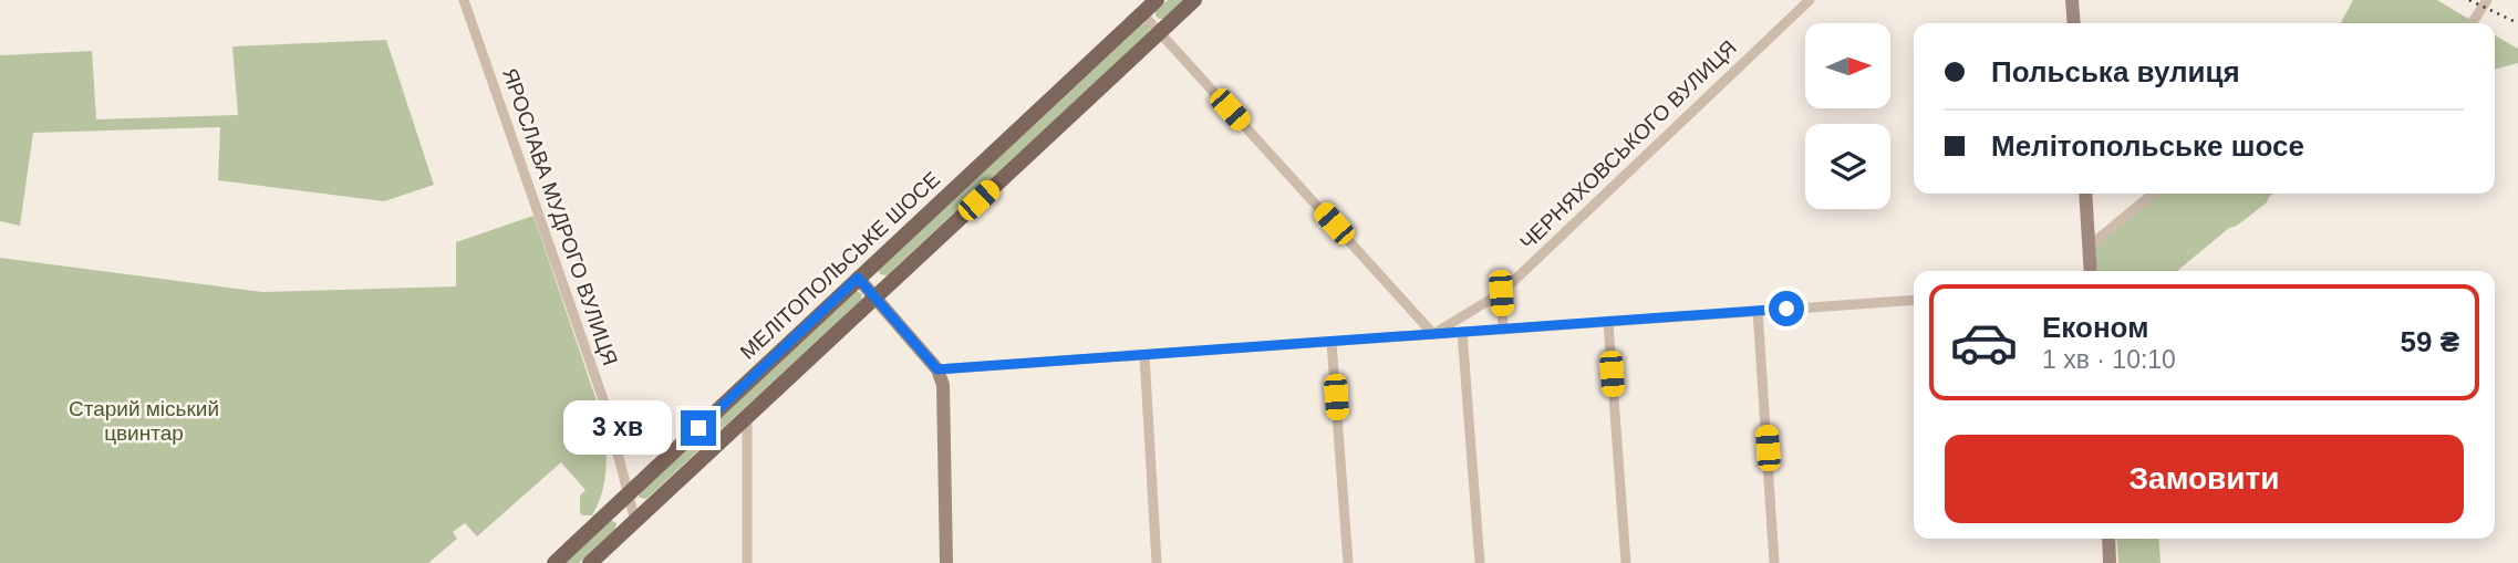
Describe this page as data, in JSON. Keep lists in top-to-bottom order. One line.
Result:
{"streets":{"main road":["МЕЛІТОПОЛЬСЬКЕ ШОСЕ"],"street":["ЧЕРНЯХОВСЬКОГО ВУЛИЦЯ","ЯРОСЛАВА МУДРОГО ВУЛИЦЯ"]},"crossings":[["ЯРОСЛАВА МУДРОГО ВУЛИЦЯ","МЕЛІТОПОЛЬСЬКЕ ШОСЕ"]],"parks":["Старий міський цвинтар"],"north":"right","page":{"banner":["Польська вулиця","Мелітопольське шосе"],"list":[{"name":"Економ","note":"1 хв · 10:10","value":"59 ₴"}],"bubble":"3 хв","buttons":"Замовити"}}
